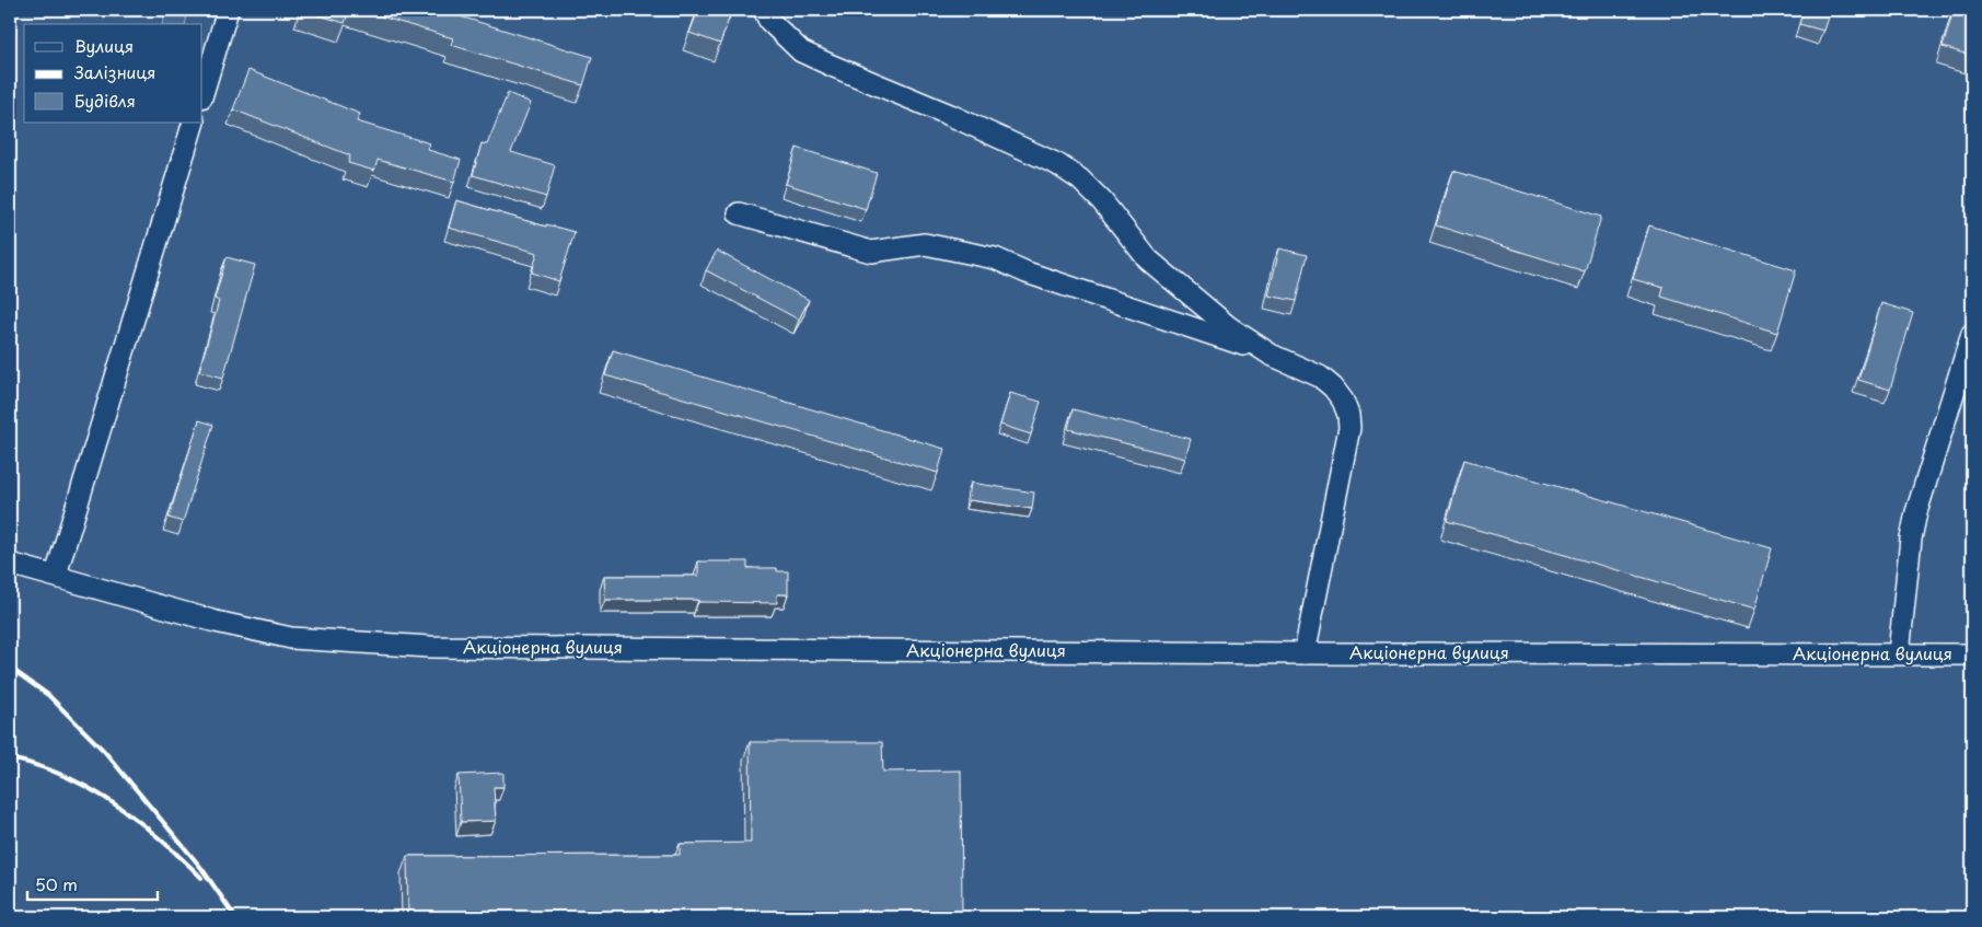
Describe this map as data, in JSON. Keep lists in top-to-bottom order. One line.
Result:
{"streets":{"street":["Акціонерна вулиця"]},"legend":["Вулиця","Залізниця","Будівля"],"scale_bar":"50 m"}
